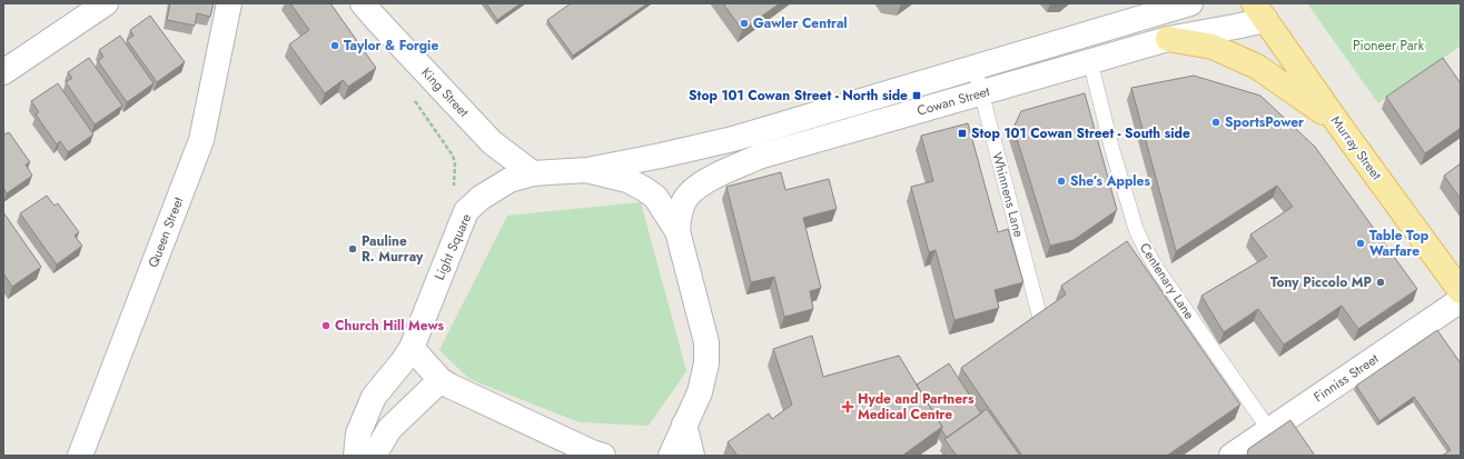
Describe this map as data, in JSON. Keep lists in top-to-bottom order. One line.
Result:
{"streets":{"main road":["Murray Street"],"street":["King Street","Cowan Street","Queen Street","Light Square","Finniss Street"],"lane":["Whinnens Lane","Centenary Lane"]},"crossings":[["King Street","Light Square"],["Cowan Street","Murray Street"],["Cowan Street","Whinnens Lane"],["Cowan Street","Light Square"],["Cowan Street","Centenary Lane"],["Centenary Lane","Finniss Street"]],"parks":["Pioneer Park"],"places":{"other":["Gawler Central","Taylor & Forgie","SportsPower","She’s Apples","Table Top Warfare","Pauline R. Murray","Tony Piccolo MP","Church Hill Mews"],"transit":["Stop 101 Cowan Street - North side","Stop 101 Cowan Street - South side"],"health":["Hyde and Partners Medical Centre"]}}
